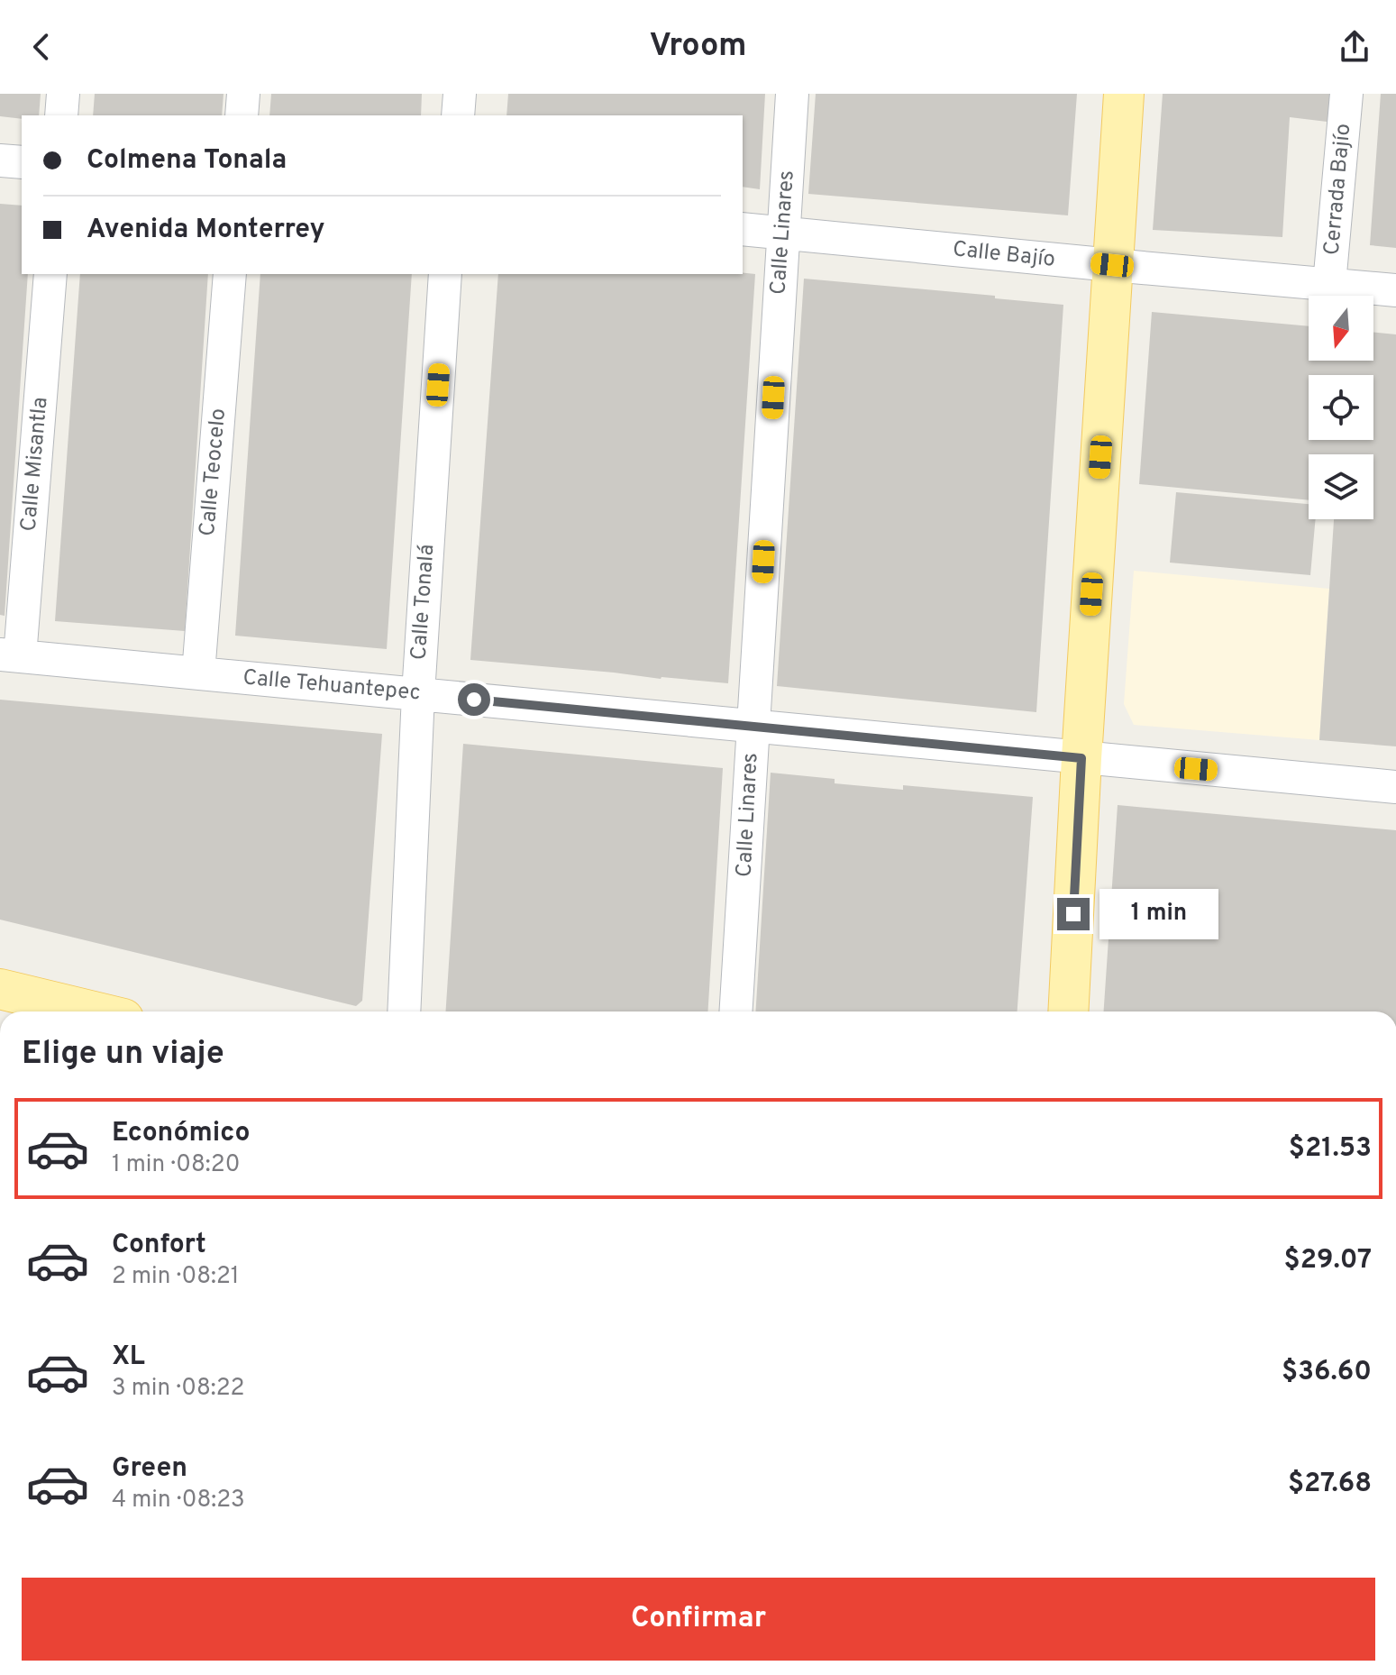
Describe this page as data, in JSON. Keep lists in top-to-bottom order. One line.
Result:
{"streets":{"street":["Cerrada Bajío","Calle Linares","Calle Bajío","Calle Misantla","Calle Teocelo","Calle Tonalá","Calle Tehuantepec"]},"crossings":[["Cerrada Bajío","Calle Bajío"],["Calle Linares","Calle Bajío"],["Calle Linares","Calle Tehuantepec"],["Calle Misantla","Calle Tehuantepec"],["Calle Teocelo","Calle Tehuantepec"],["Calle Tonalá","Calle Tehuantepec"]],"north":"bottom","page":{"header":"Vroom","banner":["Colmena Tonala","Avenida Monterrey"],"bubble":"1 min","heading":"Elige un viaje","list":[{"name":"Económico","note":"1 min · 08:20","value":"$21.53"},{"name":"Confort","note":"2 min · 08:21","value":"$29.07"},{"name":"XL","note":"3 min · 08:22","value":"$36.60"},{"name":"Green","note":"4 min · 08:23","value":"$27.68"}],"buttons":"Confirmar"}}
